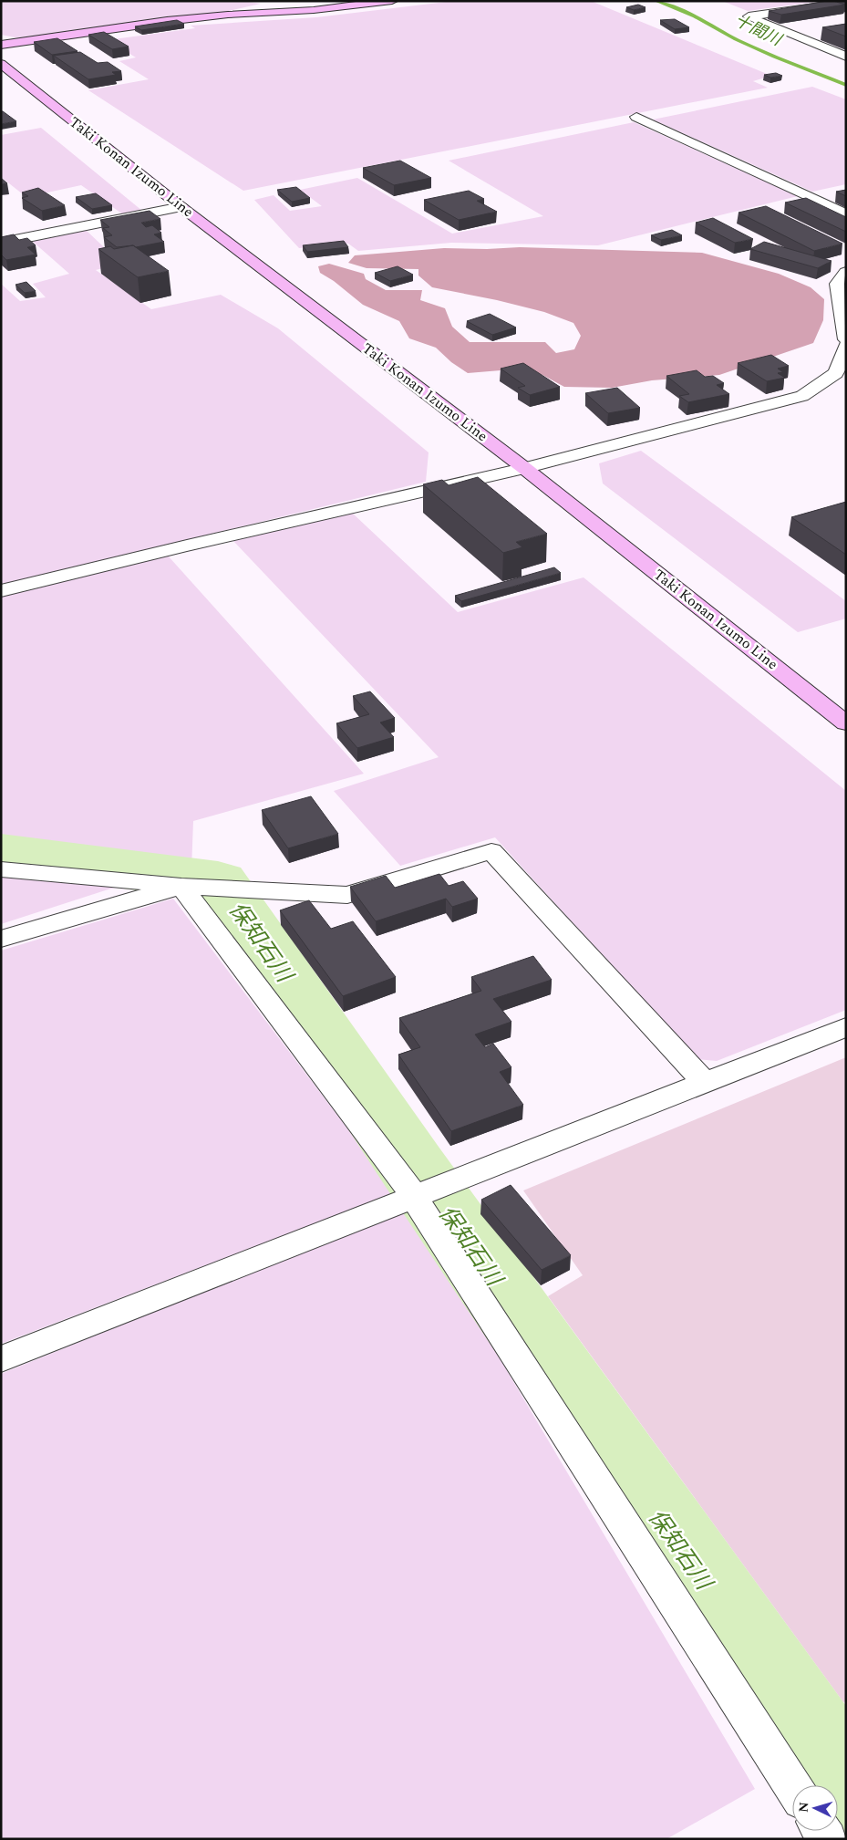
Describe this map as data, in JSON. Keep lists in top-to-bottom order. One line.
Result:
{"streets":{"main road":["Taki Konan Izumo Line"]},"water":["十間川","保知石川"],"north":"left"}
